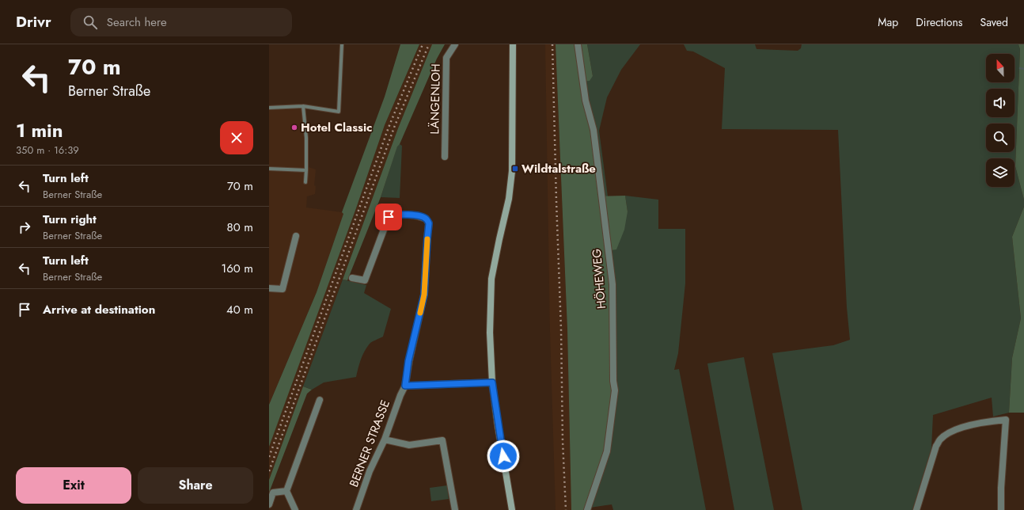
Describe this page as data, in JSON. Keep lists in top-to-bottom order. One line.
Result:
{"streets":{"street":["LÄNGENLOH","HÖHEWEG","BERNER STRASSE"]},"places":{"other":["Hotel Classic"],"transit":["Wildtalstraße"]},"north":"top","page":{"header":"Drivr","search":"Search here","nav":["Map","Directions","Saved"],"turn":["70 m","Berner Straße"],"heading":["1 min","350 m · 16:39"],"list":[{"name":"Turn left","note":"Berner Straße","value":"70 m"},{"name":"Turn right","note":"Berner Straße","value":"80 m"},{"name":"Turn left","note":"Berner Straße","value":"160 m"},{"name":"Arrive at destination","value":"40 m"}],"buttons":["Exit","Share"]}}
